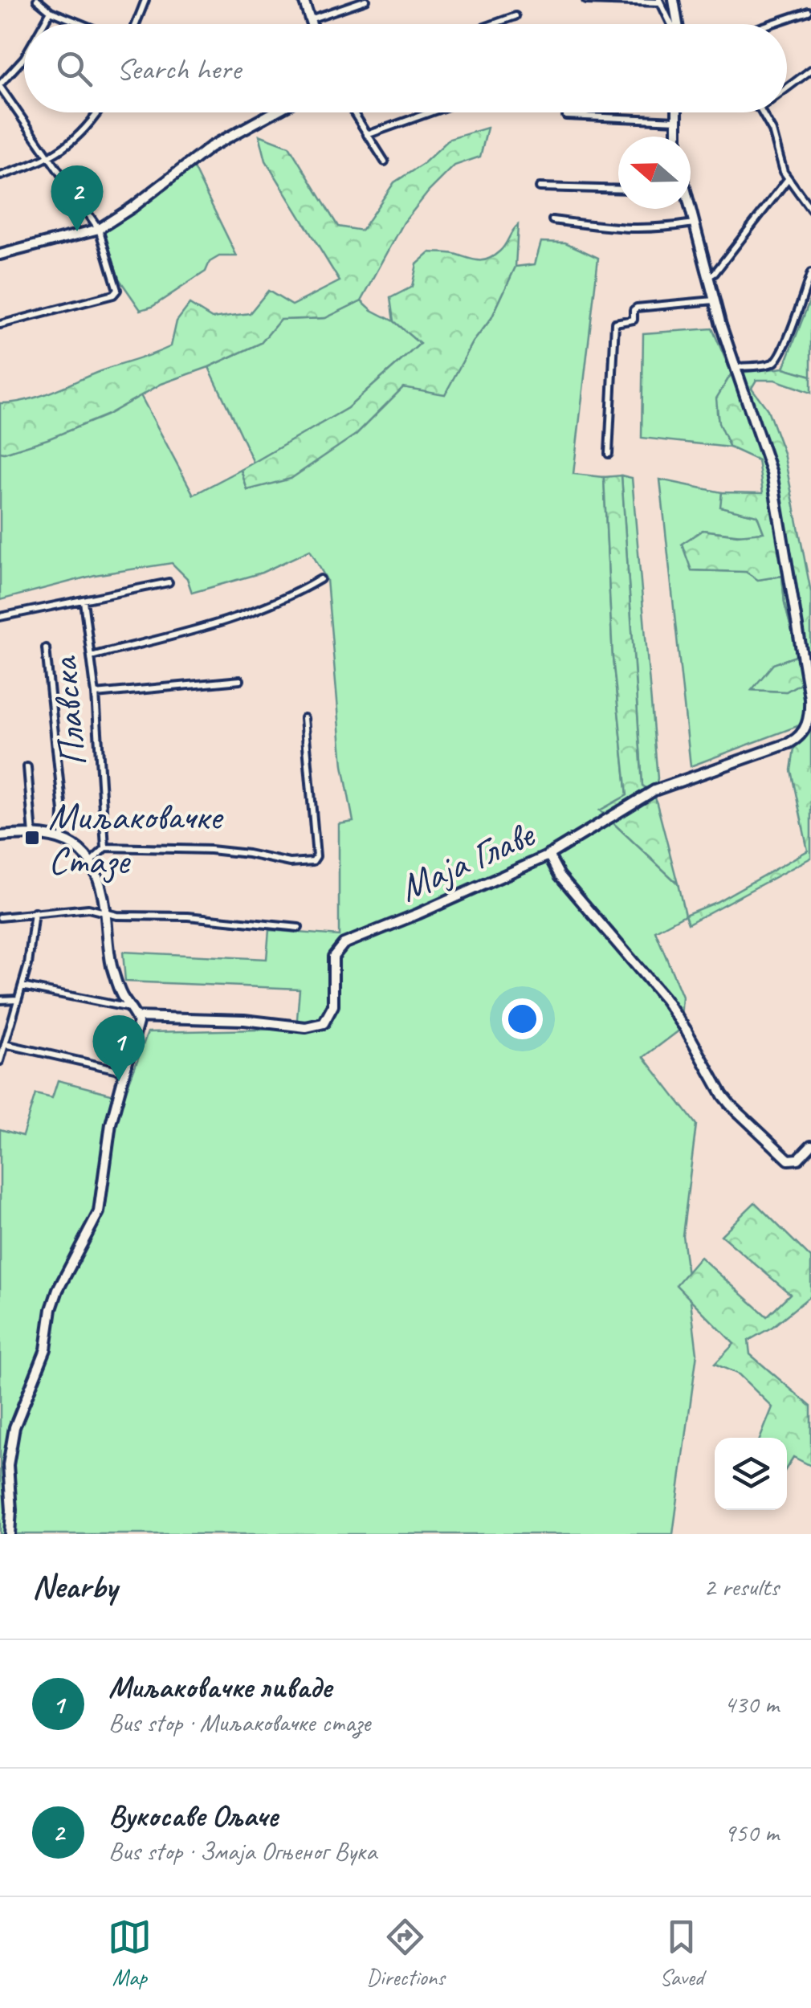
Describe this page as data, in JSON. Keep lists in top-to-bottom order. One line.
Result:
{"streets":{"street":["Плавска","Маја Главе"]},"places":{"transit":["Миљаковачке Стазе"]},"north":"left","page":{"search":"Search here","pins":["2","1"],"heading":["Nearby","2 results"],"list":[{"mark":"1","name":"Миљаковачке ливаде","note":"Bus stop · Миљаковачке стазе","value":"430 m"},{"mark":"2","name":"Вукосаве Ољаче","note":"Bus stop · Змаја Огњеног Вука","value":"950 m"}],"nav":["Map","Directions","Saved"]}}
